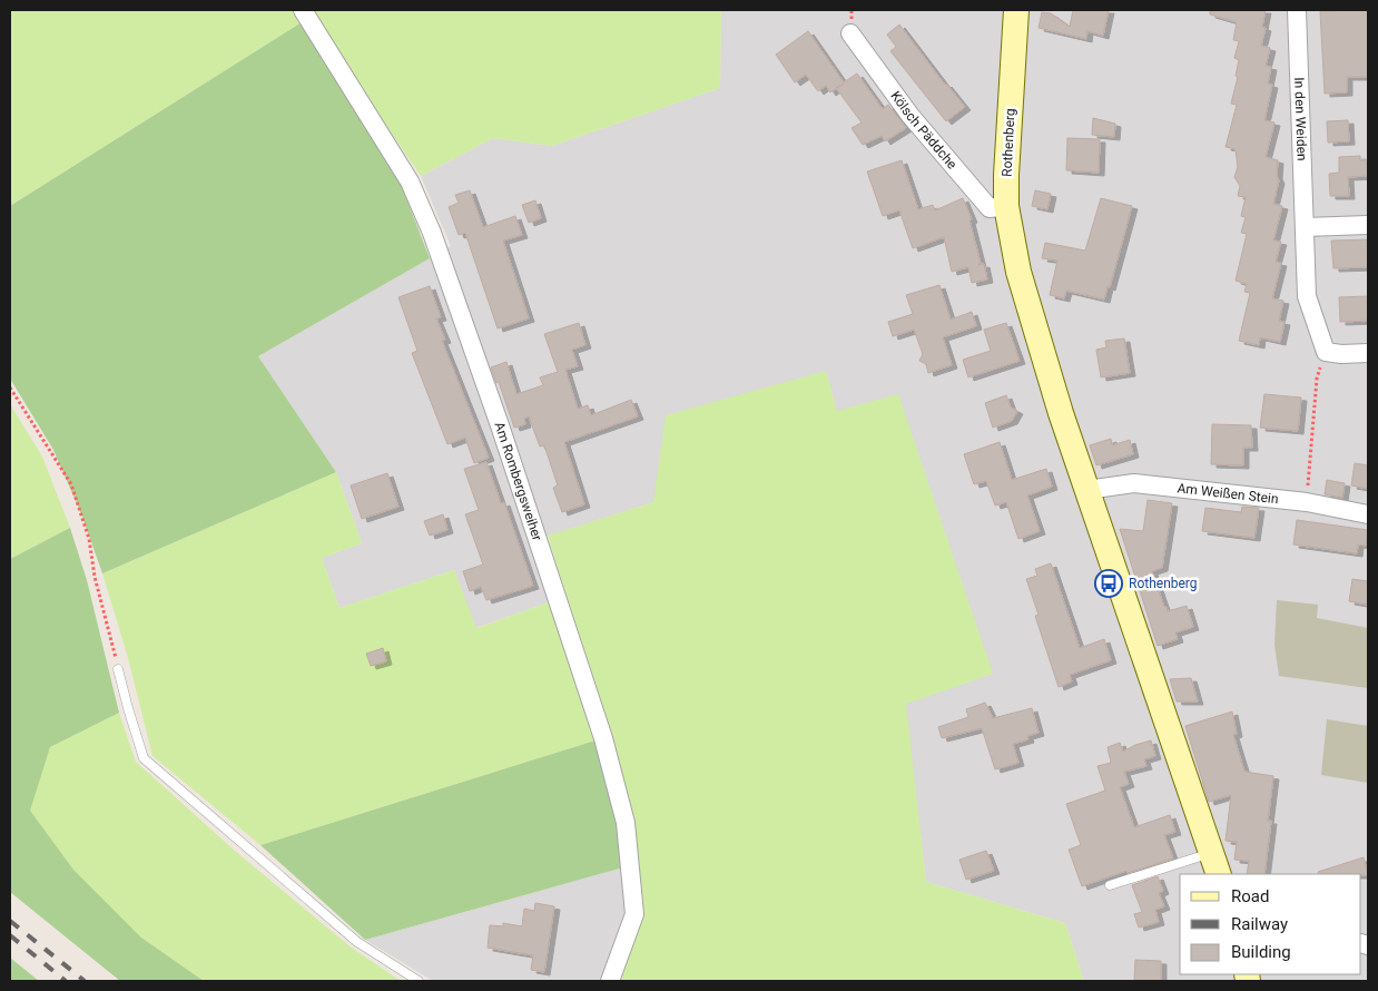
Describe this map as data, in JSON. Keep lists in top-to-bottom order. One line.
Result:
{"streets":{"street":["In den Weiden","Kölsch Päddche","Rothenberg","Am Rombergsweiher","Am Weißen Stein"]},"crossings":[["Kölsch Päddche","Rothenberg"],["Rothenberg","Am Weißen Stein"]],"places":{"bus stop":["Rothenberg"]},"legend":["Road","Railway","Building"]}
